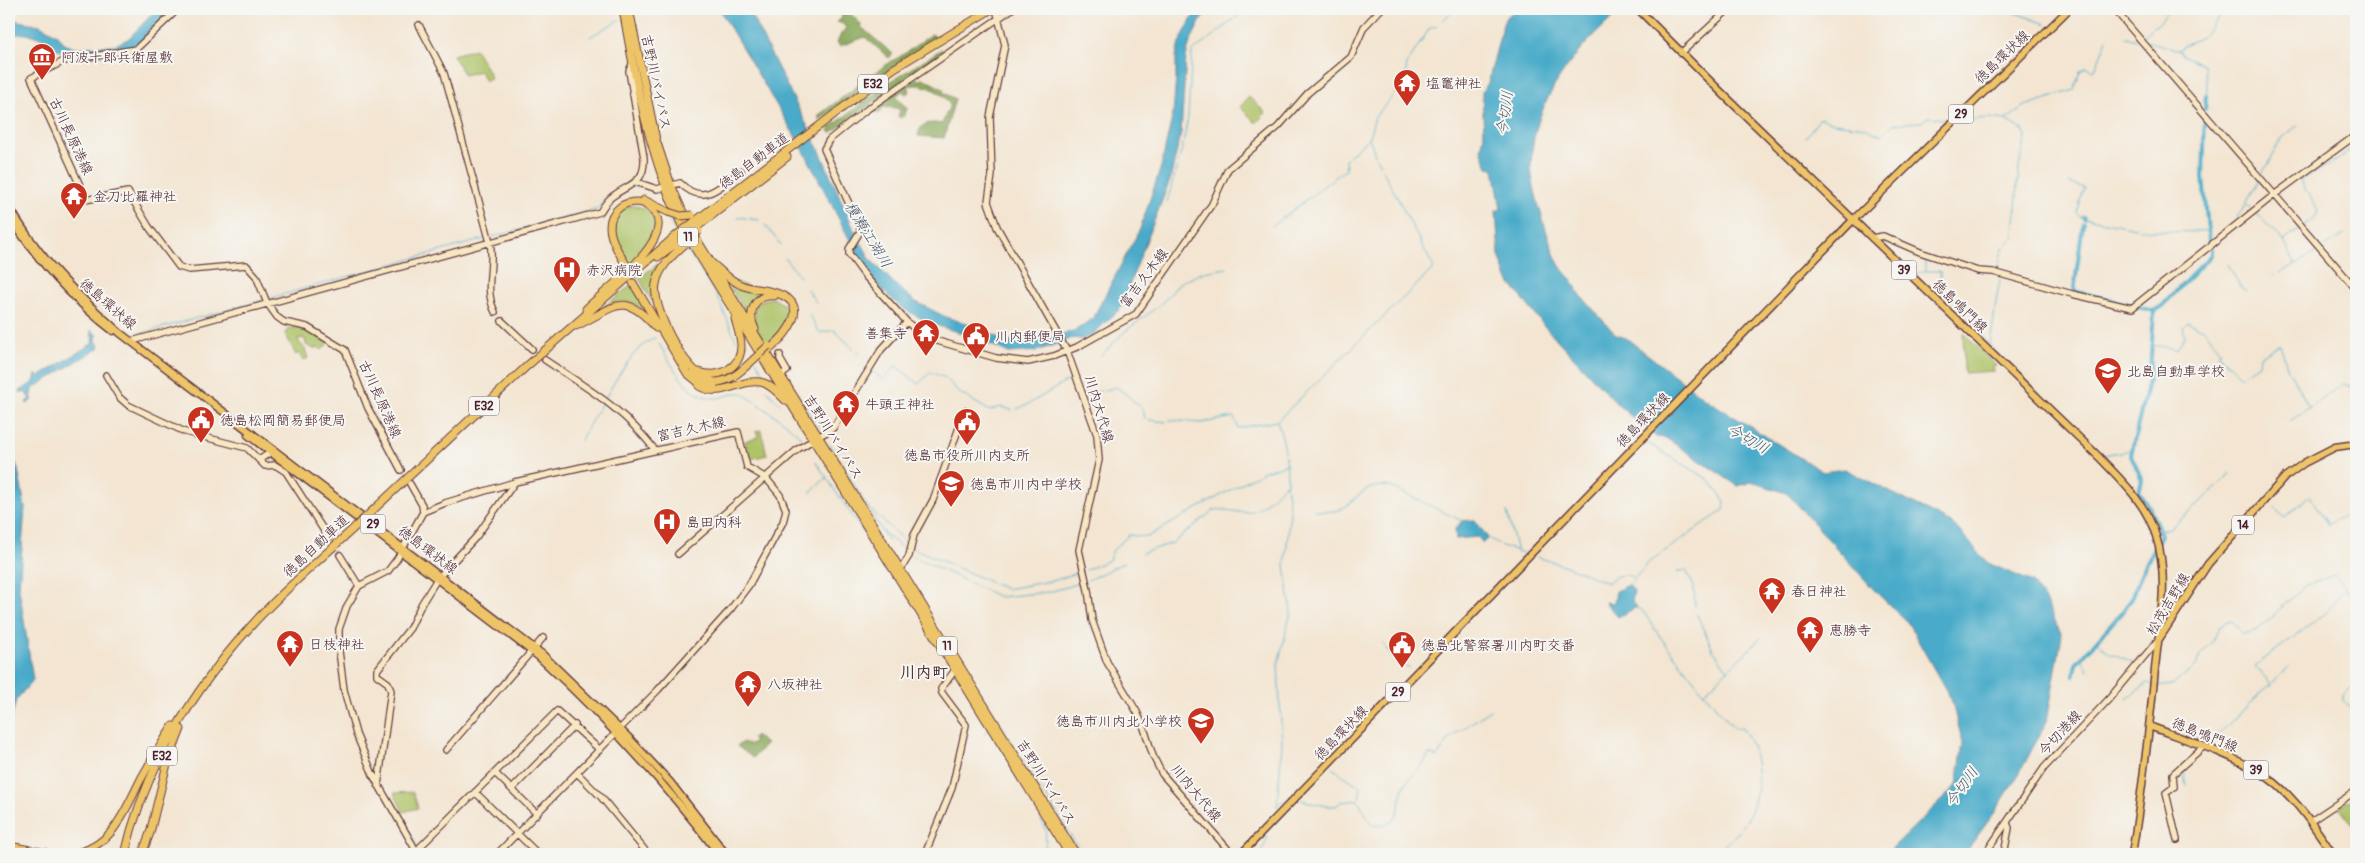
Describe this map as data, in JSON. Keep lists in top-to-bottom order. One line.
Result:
{"streets":{"highway":["吉野川バイパス","E32","徳島自動車道","11"],"main road":["徳島環状線","29","39","徳島鳴門線","14","松茂吉野線"],"street":["古川長原港線","富吉久木線","川内大代線","今切港線"]},"crossings":[["徳島環状線","徳島鳴門線"],["徳島自動車道","川内大代線"],["富吉久木線","川内大代線"],["徳島鳴門線","松茂吉野線"],["徳島鳴門線","今切港線"],["松茂吉野線","今切港線"]],"districts":["川内町"],"water":["今切川","榎瀬江湖川"],"places":{"museum":["阿波十郎兵衛屋敷"],"temple":["塩竈神社","金刀比羅神社","善集寺","牛頭王神社","春日神社","恵勝寺","日枝神社","八坂神社"],"hospital":["赤沢病院","島田内科"],"public building":["川内郵便局","徳島松岡簡易郵便局","徳島市役所川内支所","徳島北警察署川内町交番"],"school or university":["北島自動車学校","徳島市川内中学校","徳島市川内北小学校"]}}
